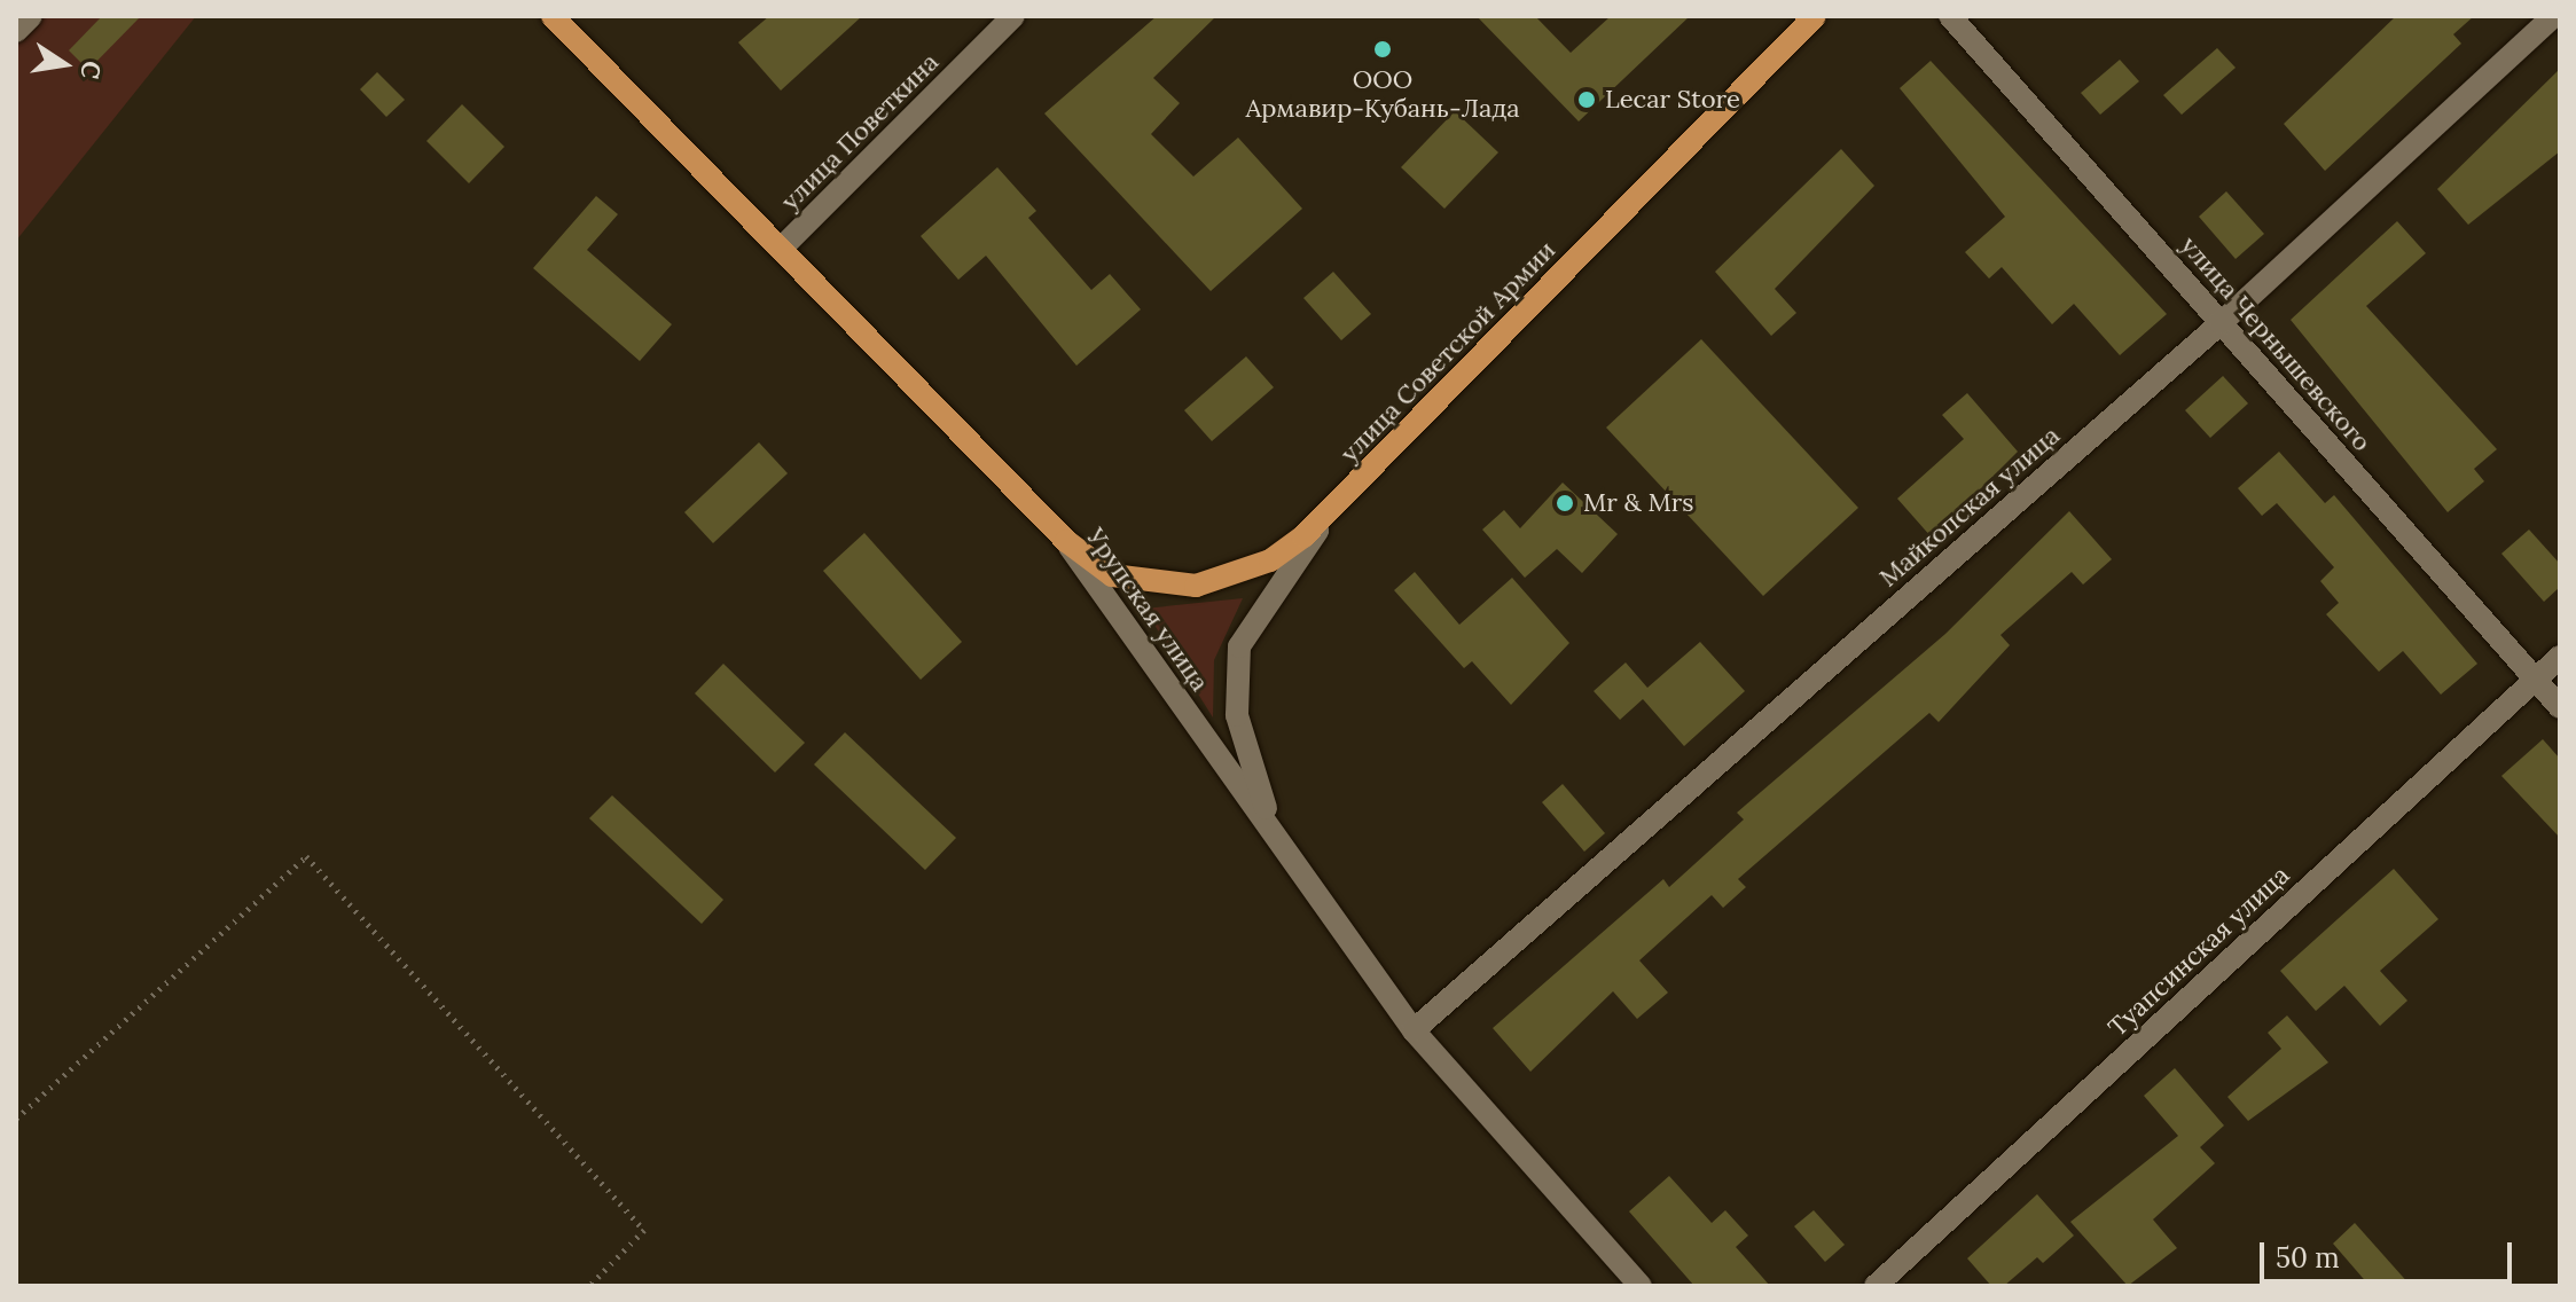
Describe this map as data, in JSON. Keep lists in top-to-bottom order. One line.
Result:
{"streets":{"main road":["улица Советской Армии","Урупская улица"],"street":["улица Поветкина","улица Чернышевского","Майкопская улица","Туапсинская улица"]},"crossings":[["улица Поветкина","Урупская улица"],["улица Чернышевского","Майкопская улица"],["улица Чернышевского","Туапсинская улица"],["улица Советской Армии","Урупская улица"],["Майкопская улица","Урупская улица"]],"places":["ООО Армавир-Кубань-Лада","Lecar Store","Mr & Mrs"],"scale_bar":"50 m","north":"right"}
